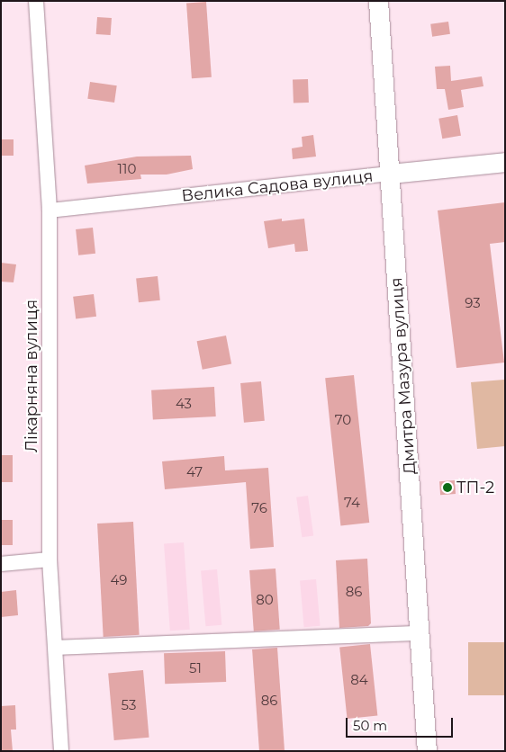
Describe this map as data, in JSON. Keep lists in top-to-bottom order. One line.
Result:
{"streets":{"street":["Велика Садова вулиця","Лікарняна вулиця","Дмитра Мазура вулиця"]},"crossings":[["Велика Садова вулиця","Лікарняна вулиця"],["Велика Садова вулиця","Дмитра Мазура вулиця"]],"places":["ТП-2"],"house_numbers":["110","93","43","70","47","74","76","49","86","80","51","84","86","53"],"scale_bar":"50 m"}
